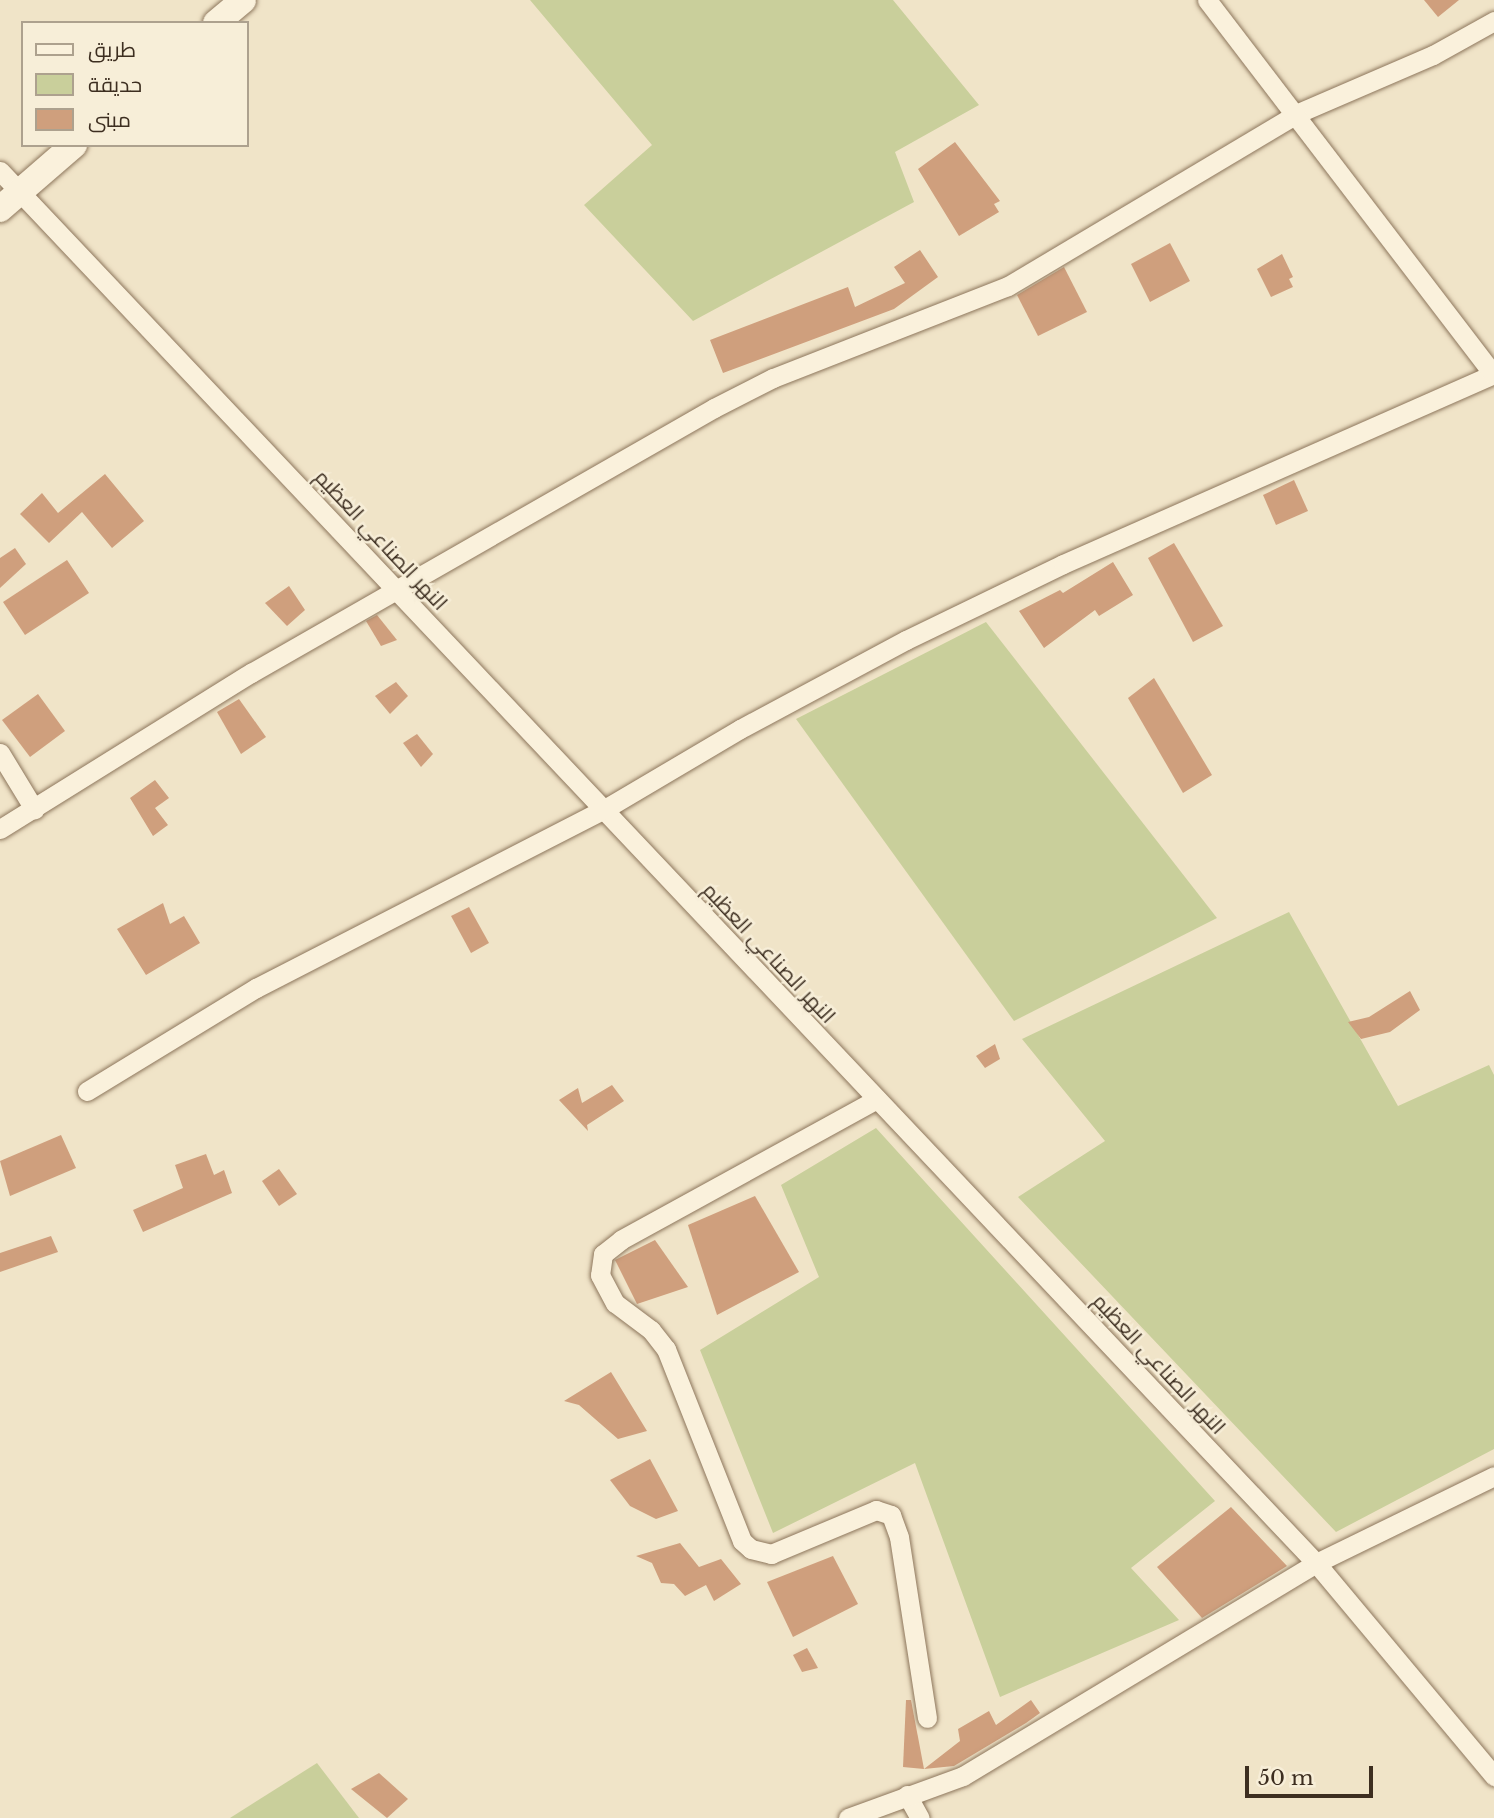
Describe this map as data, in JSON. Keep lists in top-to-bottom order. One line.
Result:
{"streets":{"street":["النهر الصناعي العظيم"]},"legend":["طريق","حديقة","مبنى"],"scale_bar":"50 m"}
